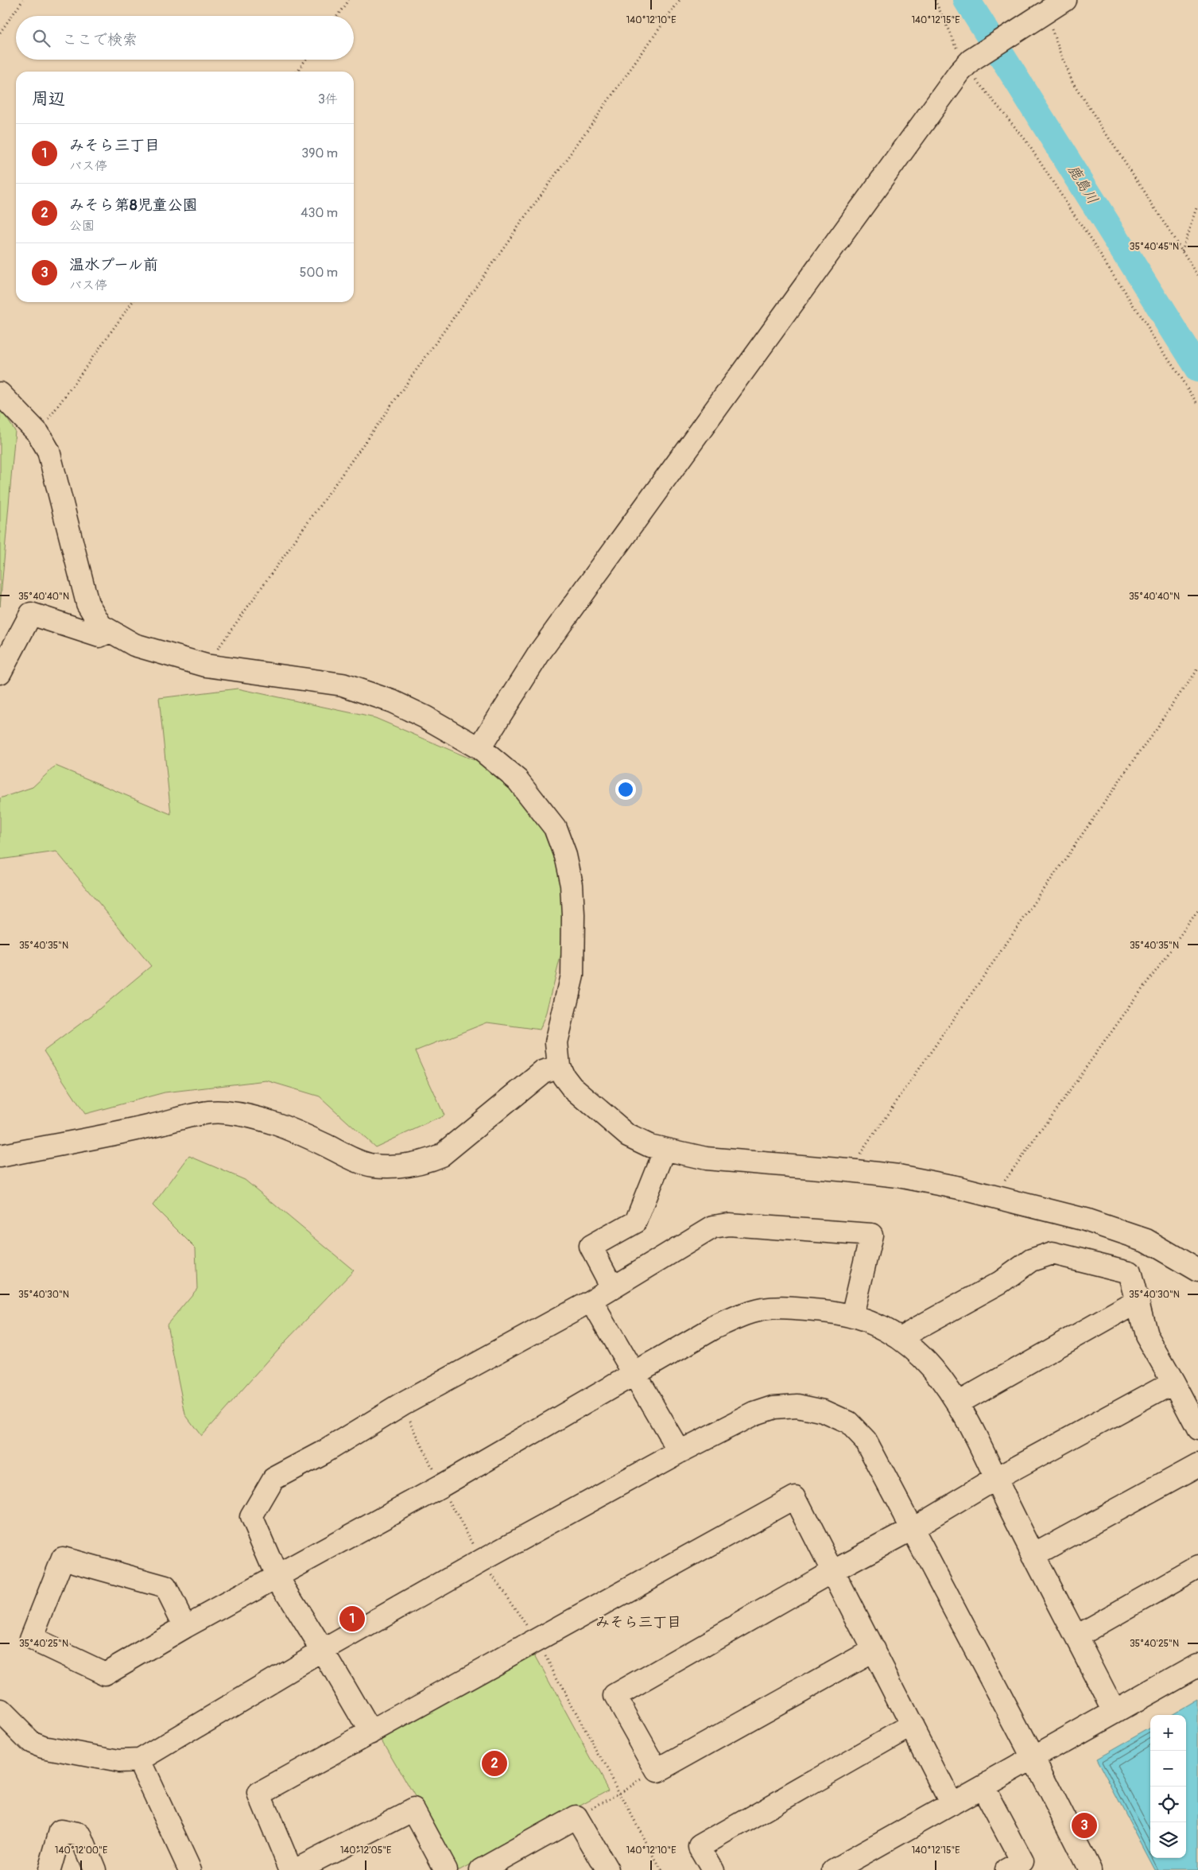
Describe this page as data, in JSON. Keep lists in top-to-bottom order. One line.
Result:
{"districts":["みそら三丁目"],"water":["鹿島川"],"page":{"search":"ここで検索","heading":["周辺","3件"],"list":[{"mark":"1","name":"みそら三丁目","note":"バス停","value":"390 m"},{"mark":"2","name":"みそら第8児童公園","note":"公園","value":"430 m"},{"mark":"3","name":"温水プール前","note":"バス停","value":"500 m"}],"pins":["1","2","3"],"map_buttons":["+","−"]},"coordinates":["140°12'10\"E","140°12'15\"E","35°40'45\"N","35°40'40\"N","35°40'35\"N","35°40'30\"N","35°40'25\"N","140°12'00\"E","140°12'05\"E"]}
